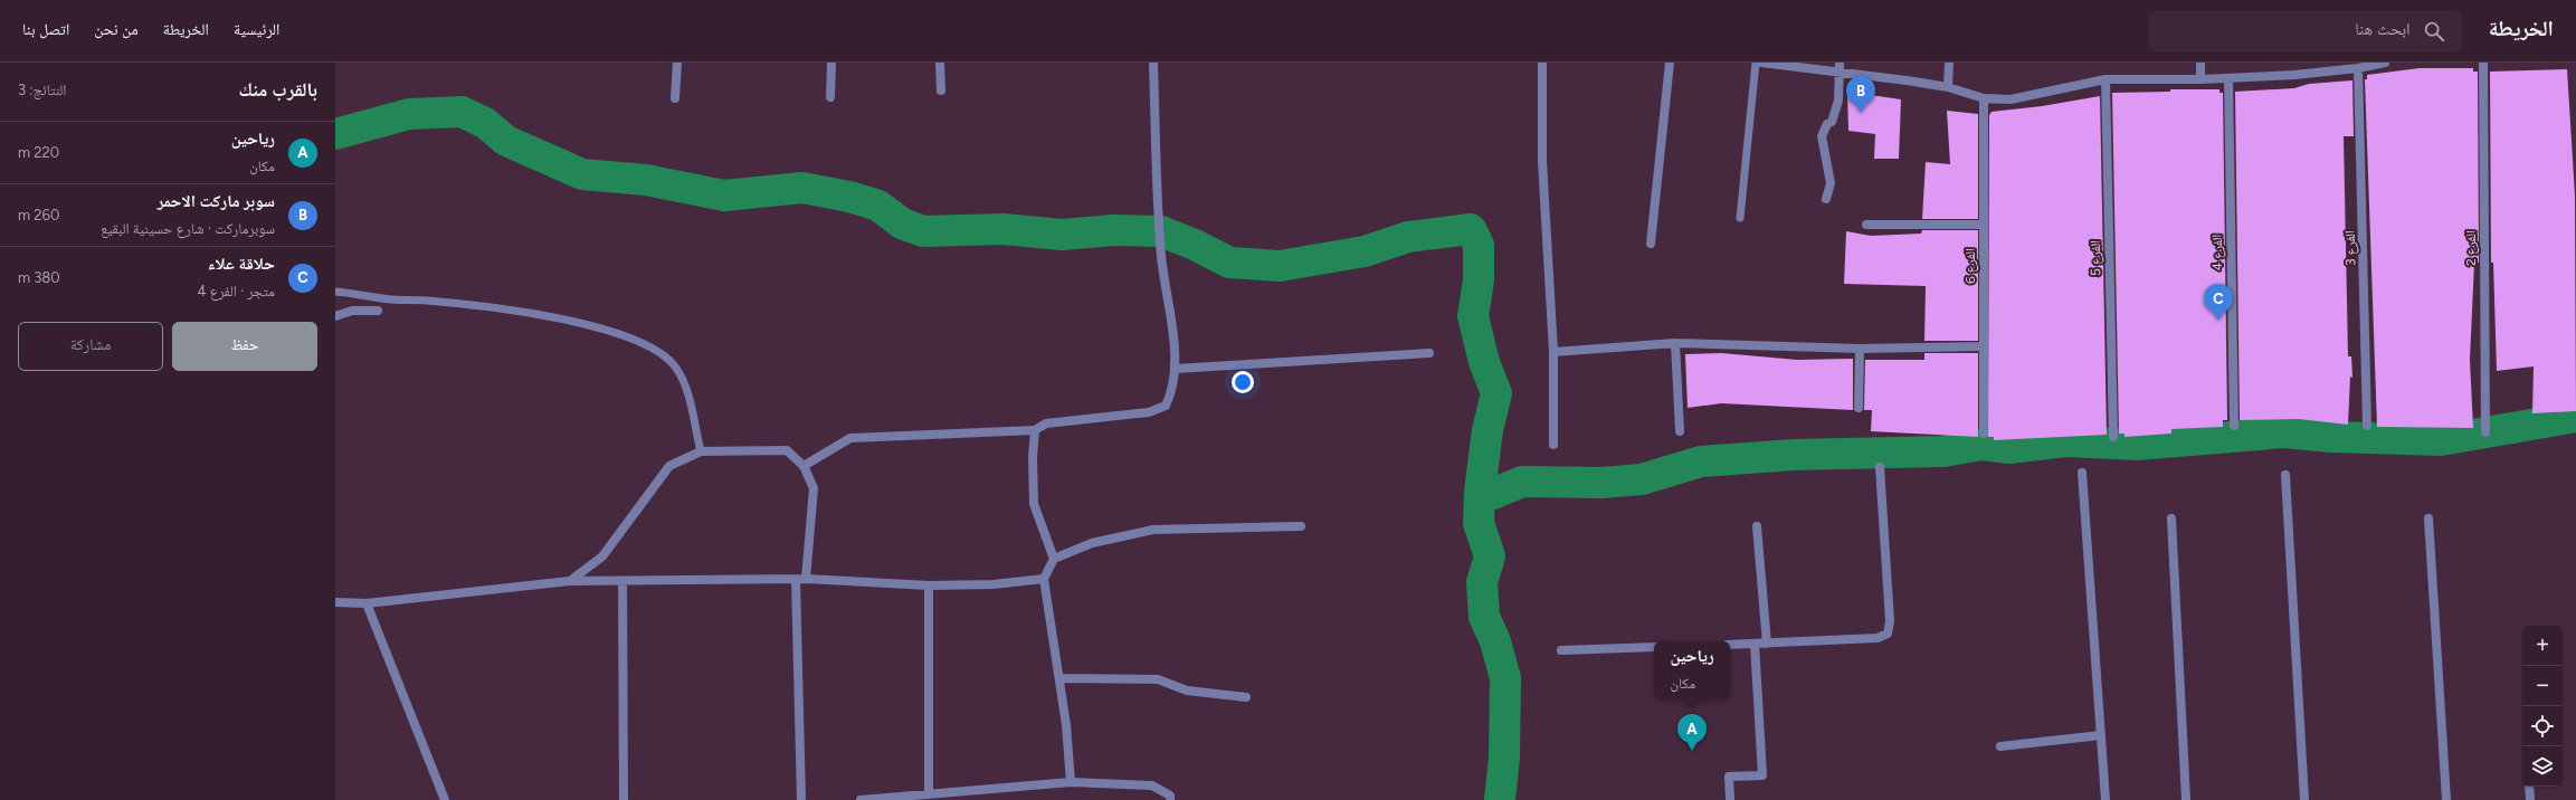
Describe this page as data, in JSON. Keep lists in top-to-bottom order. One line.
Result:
{"streets":{"street":["الفرع 3","الفرع 2","الفرع 4","الفرع 5","الفرع 6"]},"page":{"header":"الخريطة","search":"ابحث هنا","nav":["الرئيسية","الخريطة","من نحن","اتصل بنا"],"heading":["بالقرب منك","النتائج: 3"],"pins":["B","C","A"],"list":[{"mark":"A","name":"رياحين","note":"مكان","value":"220 m"},{"mark":"B","name":"سوبر ماركت الاحمر","note":"سوبرماركت · شارع حسينية البقيع","value":"260 m"},{"mark":"C","name":"حلاقة علاء","note":"متجر · الفرع 4","value":"380 m"}],"buttons":["حفظ","مشاركة"],"map_buttons":["+","−"],"popup":["رياحين","مكان"]}}
